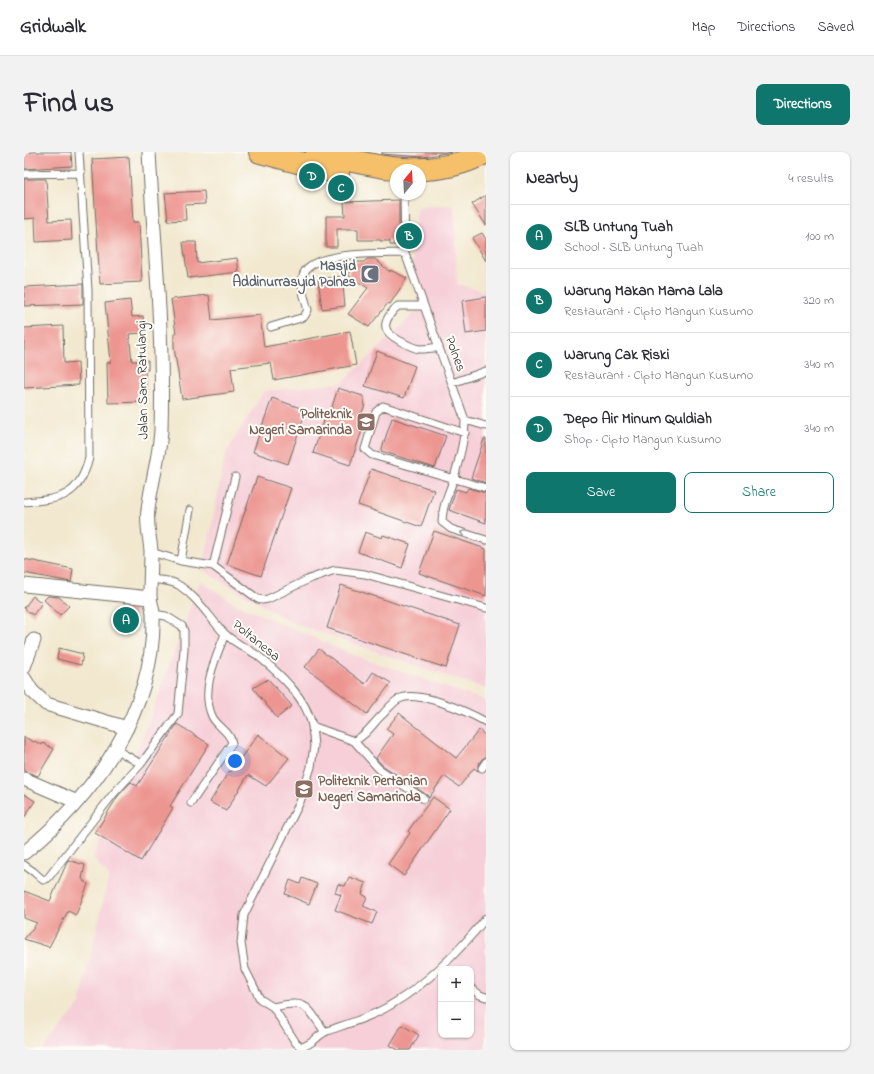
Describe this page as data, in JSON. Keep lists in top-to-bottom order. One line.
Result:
{"streets":{"street":["Jalan Sam Ratulangi"],"lane":["Polnes","Poltanesa"]},"crossings":[["Jalan Sam Ratulangi","Poltanesa"]],"places":{"mosque":["Masjid Addinurrasyid Polnes"],"school or university":["Politeknik Negeri Samarinda","Politeknik Pertanian Negeri Samarinda"]},"north":"top","page":{"header":"Gridwalk","nav":["Map","Directions","Saved"],"title":"Find us","buttons":["Directions",["Save","Share"]],"heading":["Nearby","4 results"],"pins":["D","C","B","A"],"list":[{"mark":"A","name":"SLB Untung Tuah","note":"School · SLB Untung Tuah","value":"100 m"},{"mark":"B","name":"Warung Makan Mama Lala","note":"Restaurant · Cipto Mangun Kusumo","value":"320 m"},{"mark":"C","name":"Warung Cak Riski","note":"Restaurant · Cipto Mangun Kusumo","value":"340 m"},{"mark":"D","name":"Depo Air Minum Quldiah","note":"Shop · Cipto Mangun Kusumo","value":"340 m"}],"map_buttons":["+","−"]}}
